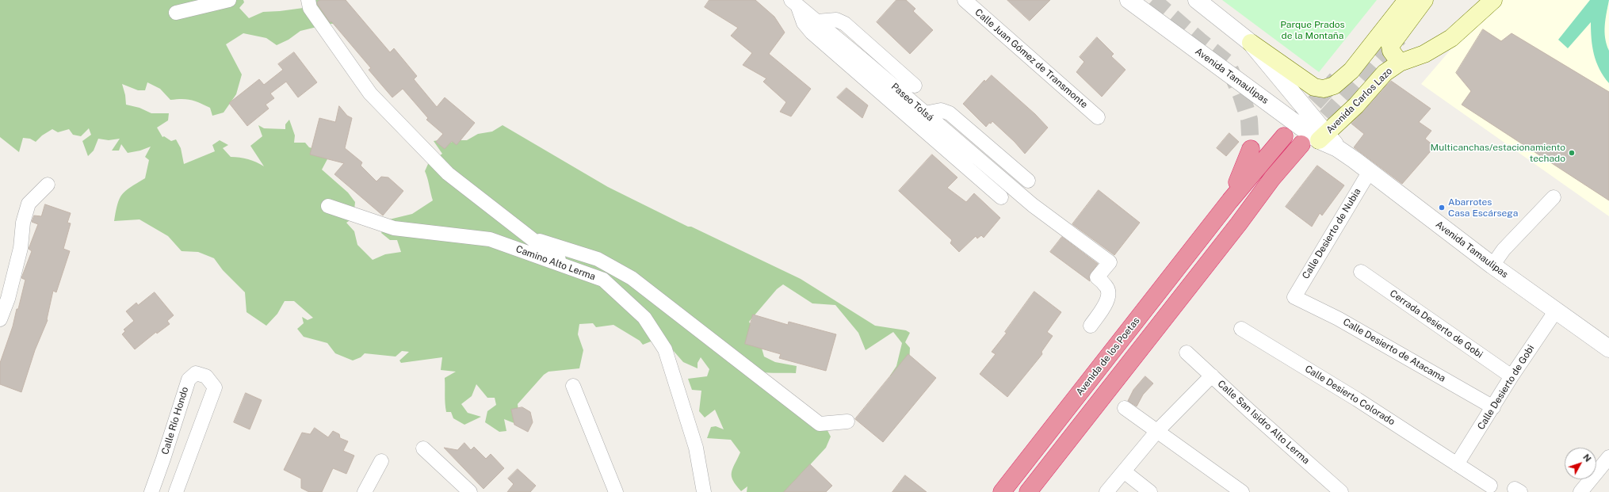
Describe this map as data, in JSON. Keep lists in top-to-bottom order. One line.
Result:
{"streets":{"highway":["Avenida de los Poetas"],"main road":["Avenida Carlos Lazo"],"street":["Calle Juan Gómez de Transmonte","Avenida Tamaulipas","Paseo Tolsá","Calle Desierto de Nubia","Camino Alto Lerma","Cerrada Desierto de Gobi","Calle Desierto de Atacama","Calle Desierto de Gobi","Calle Desierto Colorado","Calle Río Hondo","Calle San Isidro Alto Lerma"]},"crossings":[["Avenida Tamaulipas","Avenida Carlos Lazo"],["Avenida Tamaulipas","Calle Desierto de Nubia"],["Avenida Tamaulipas","Calle Desierto de Gobi"],["Calle Desierto de Nubia","Calle Desierto de Atacama"],["Cerrada Desierto de Gobi","Calle Desierto de Gobi"],["Calle Desierto de Atacama","Calle Desierto de Gobi"],["Calle Desierto de Gobi","Calle Desierto Colorado"]],"parks":["Parque Prados de la Montaña"],"places":["Multicanchas/estacionamiento techado","Abarrotes Casa Escársega"],"north":"top right"}
